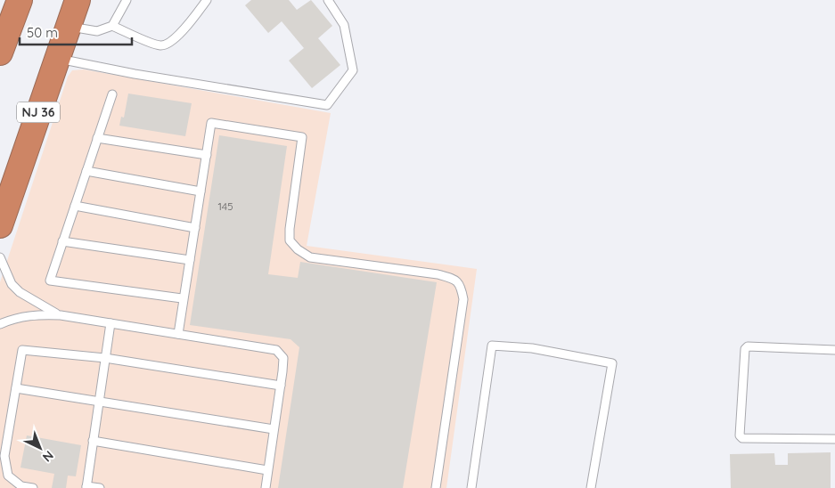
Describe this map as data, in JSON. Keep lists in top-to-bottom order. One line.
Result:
{"streets":{"highway":["NJ 36"]},"house_numbers":["145"],"scale_bar":"50 m","north":"bottom right"}
